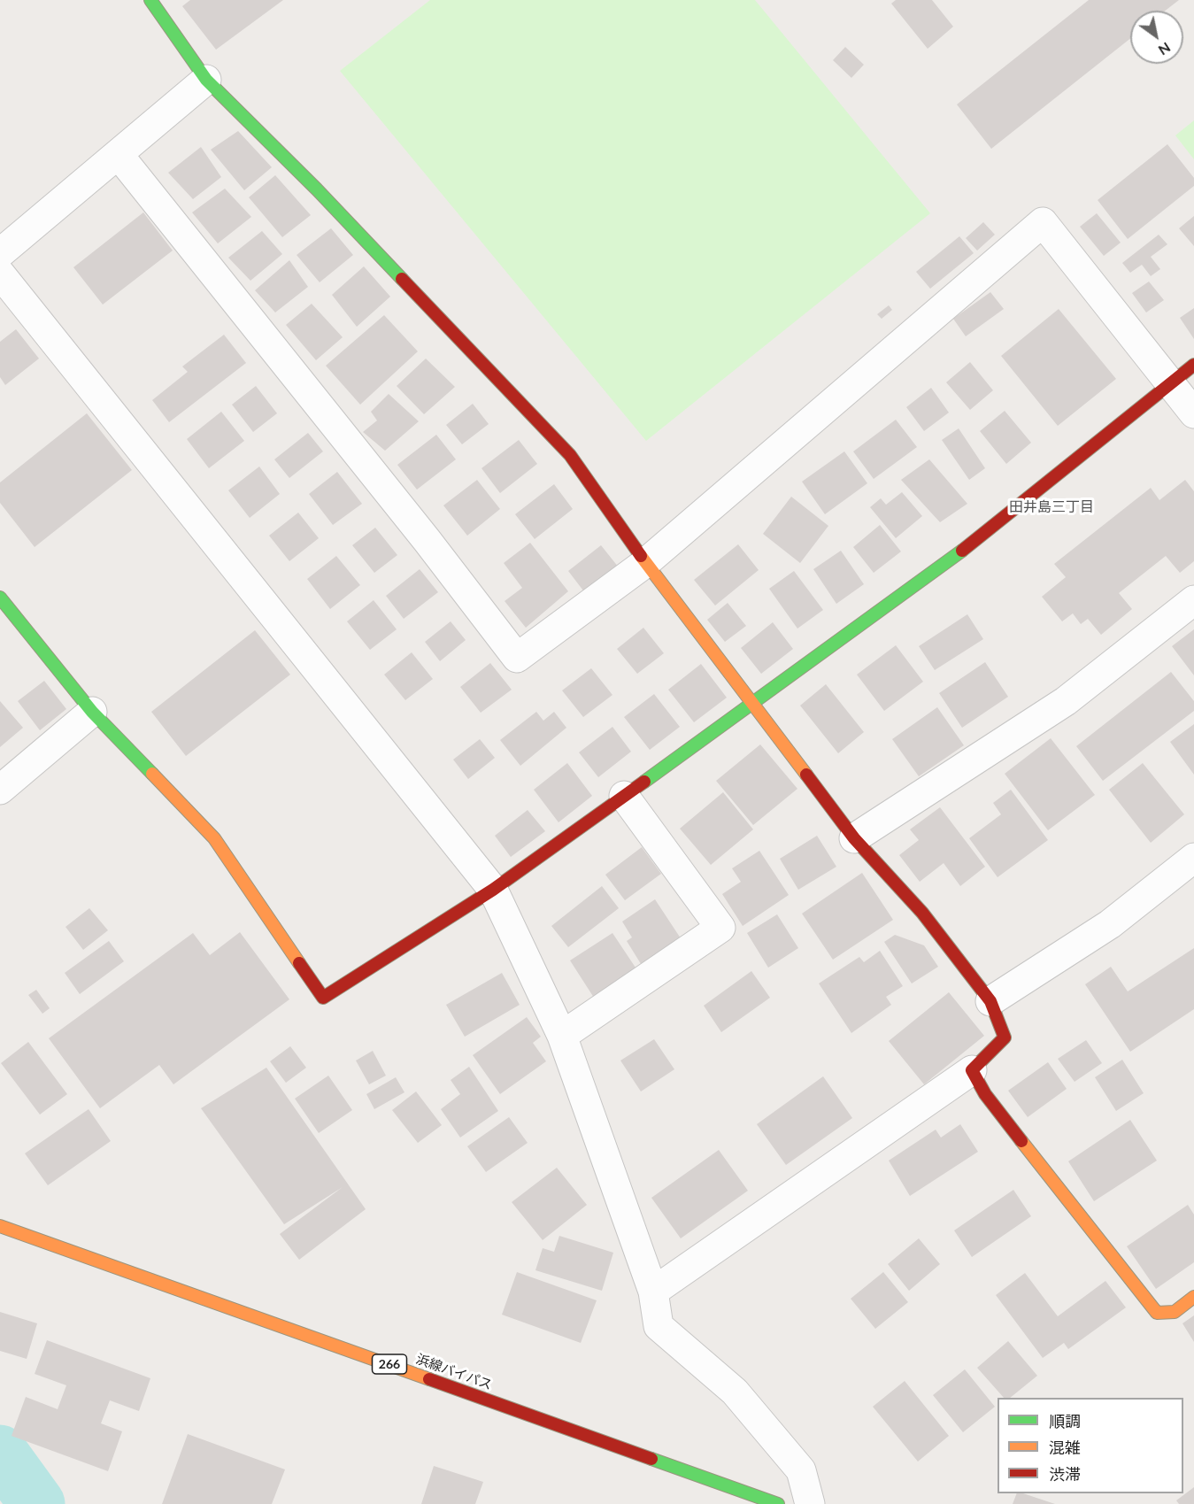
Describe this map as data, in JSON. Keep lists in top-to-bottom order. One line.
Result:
{"streets":{"main road":["266","浜線バイパス"]},"districts":["田井島三丁目"],"legend":["順調","混雑","渋滞"],"north":"bottom right"}
